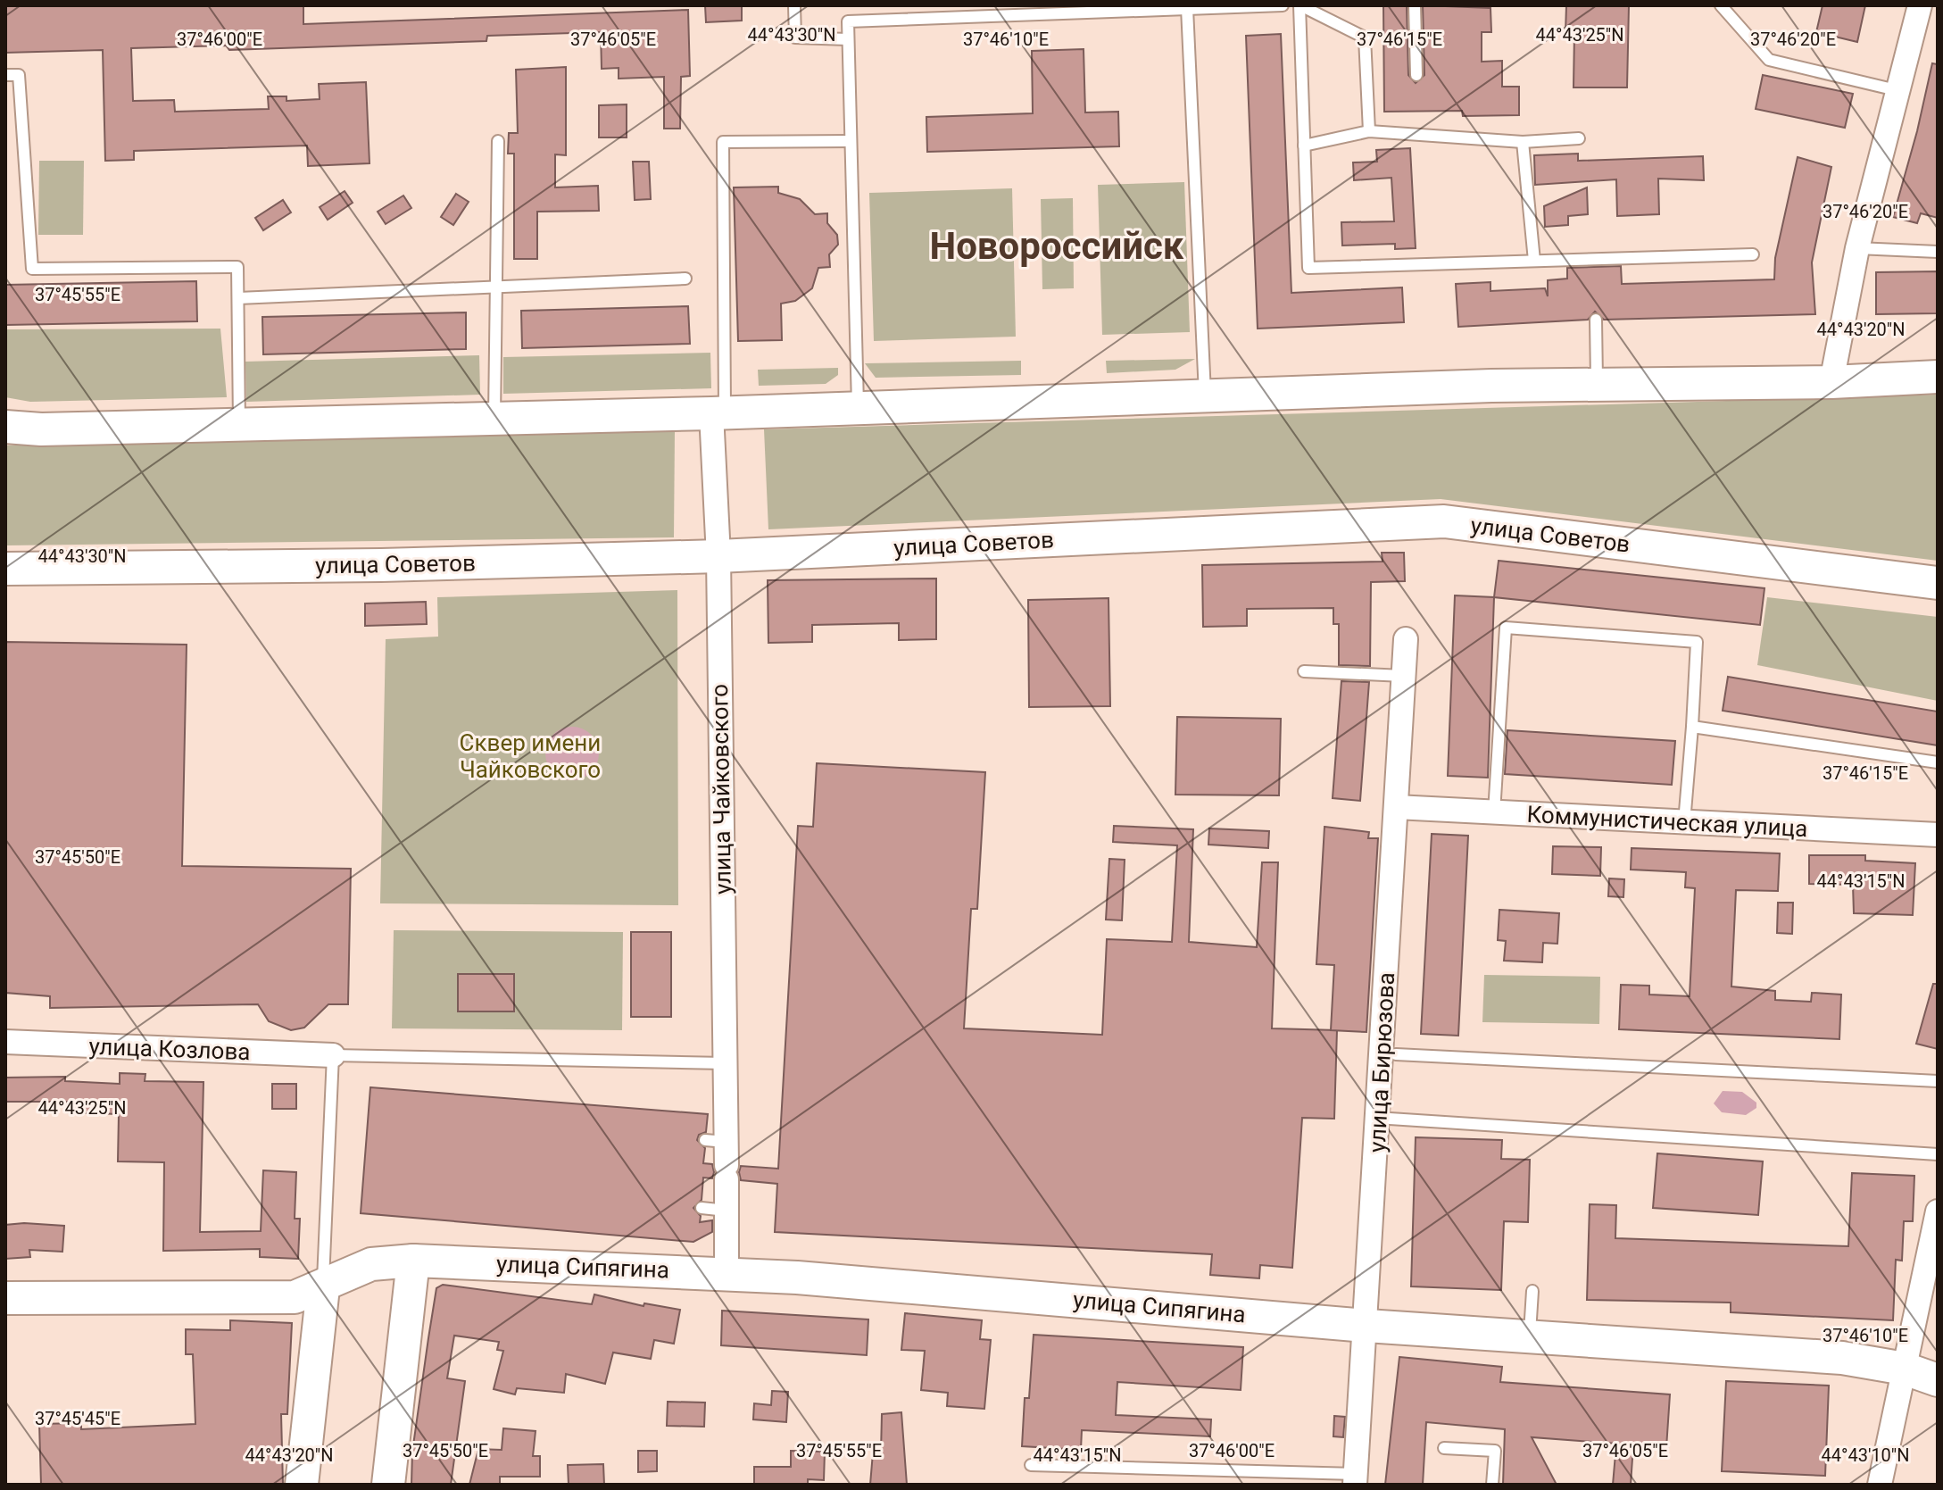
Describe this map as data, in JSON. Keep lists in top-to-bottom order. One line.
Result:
{"streets":{"street":["улица Советов","улица Чайковского","Коммунистическая улица","улица Козлова","улица Бирюзова","улица Сипягина"]},"crossings":[["улица Советов","улица Чайковского"],["улица Чайковского","улица Сипягина"],["Коммунистическая улица","улица Бирюзова"],["улица Бирюзова","улица Сипягина"]],"districts":["Новороссийск"],"parks":["Сквер имени Чайковского"],"coordinates":["44°43'30\"N","44°43'25\"N","37°46'05\"E","37°46'10\"E","37°46'15\"E","37°46'20\"E","37°46'00\"E","37°45'55\"E","44°43'20\"N","37°45'50\"E","44°43'15\"N","37°45'45\"E","44°43'10\"N"]}
